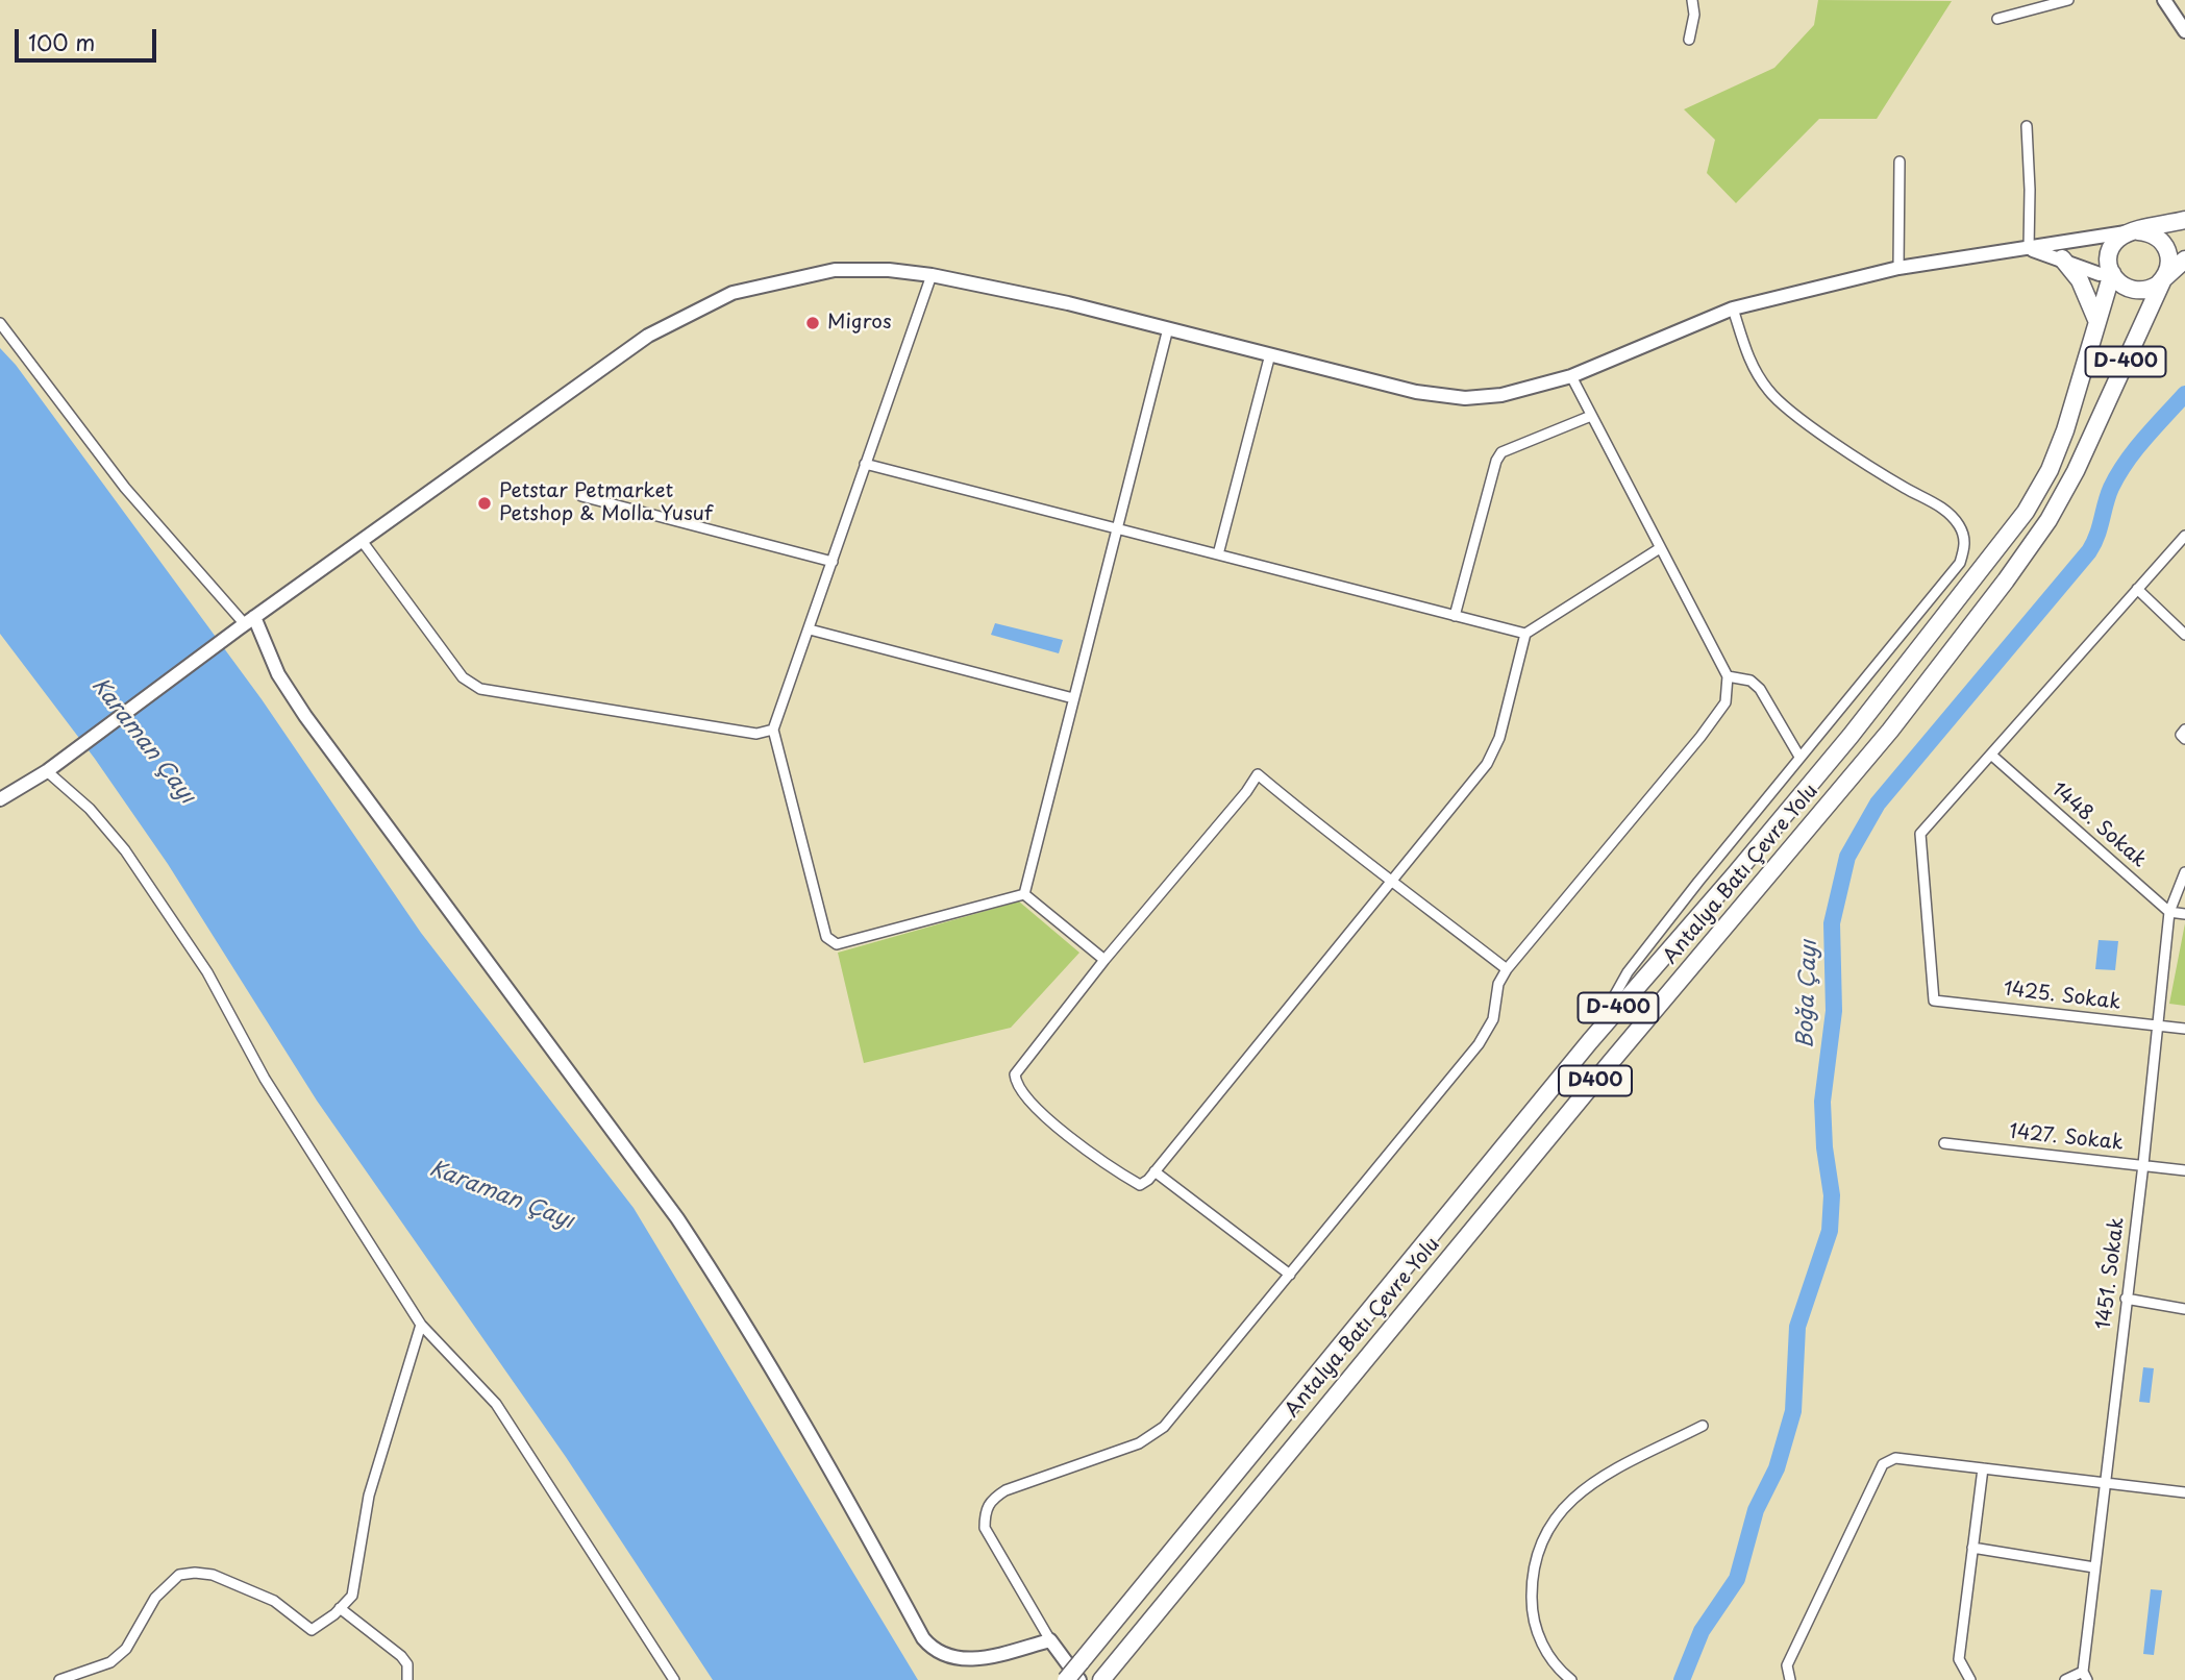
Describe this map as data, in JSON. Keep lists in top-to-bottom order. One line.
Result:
{"streets":{"highway":["D-400","Antalya Batı Çevre Yolu","D400"],"street":["1448. Sokak","1425. Sokak","1427. Sokak","1451. Sokak"]},"crossings":[["D-400","Antalya Batı Çevre Yolu"],["1448. Sokak","1425. Sokak"],["1448. Sokak","1451. Sokak"],["1425. Sokak","1451. Sokak"],["1427. Sokak","1451. Sokak"]],"water":["Karaman Çayı","Boğa Çayı"],"places":["Migros","Petstar Petmarket Petshop & Molla Yusuf"],"scale_bar":"100 m"}
